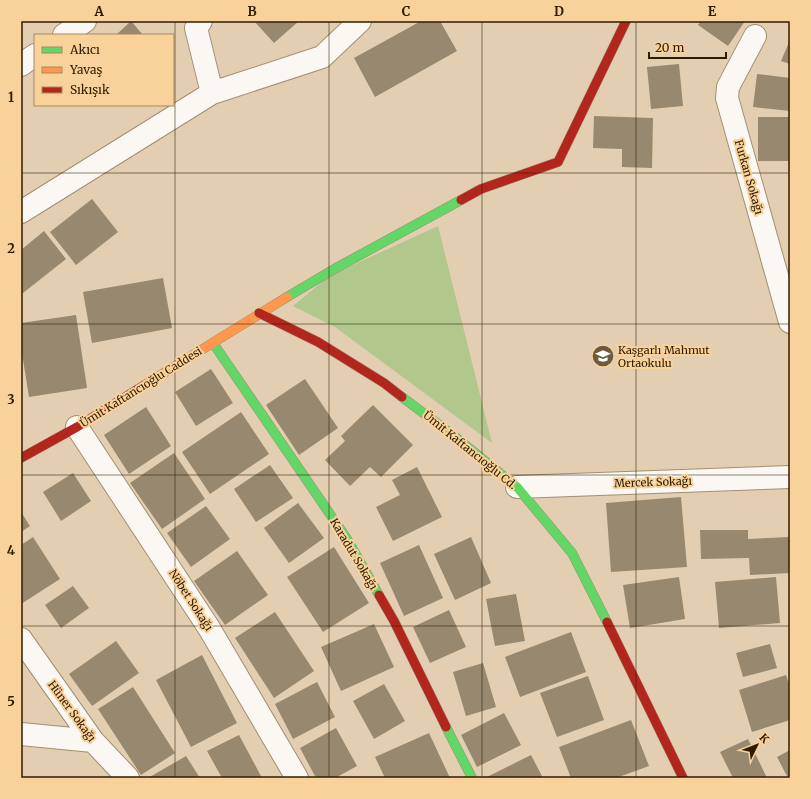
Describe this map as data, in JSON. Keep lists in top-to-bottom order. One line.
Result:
{"streets":{"street":["Furkan Sokağı","Ümit Kaftancıoğlu Caddesi","Ümit Kaftancıoğlu Cd.","Mercek Sokağı","Karadut Sokağı","Nöbet Sokağı","Hüner Sokağı"]},"crossings":[["Ümit Kaftancıoğlu Caddesi","Ümit Kaftancıoğlu Cd."],["Ümit Kaftancıoğlu Caddesi","Karadut Sokağı"],["Ümit Kaftancıoğlu Caddesi","Nöbet Sokağı"],["Ümit Kaftancıoğlu Cd.","Mercek Sokağı"]],"places":{"school or university":["Kaşgarlı Mahmut Ortaokulu"]},"legend":["Akıcı","Yavaş","Sıkışık"],"scale_bar":"20 m","north":"top right","grid":{"columns":["A","B","C","D","E"],"rows":["1","2","3","4","5"]}}
